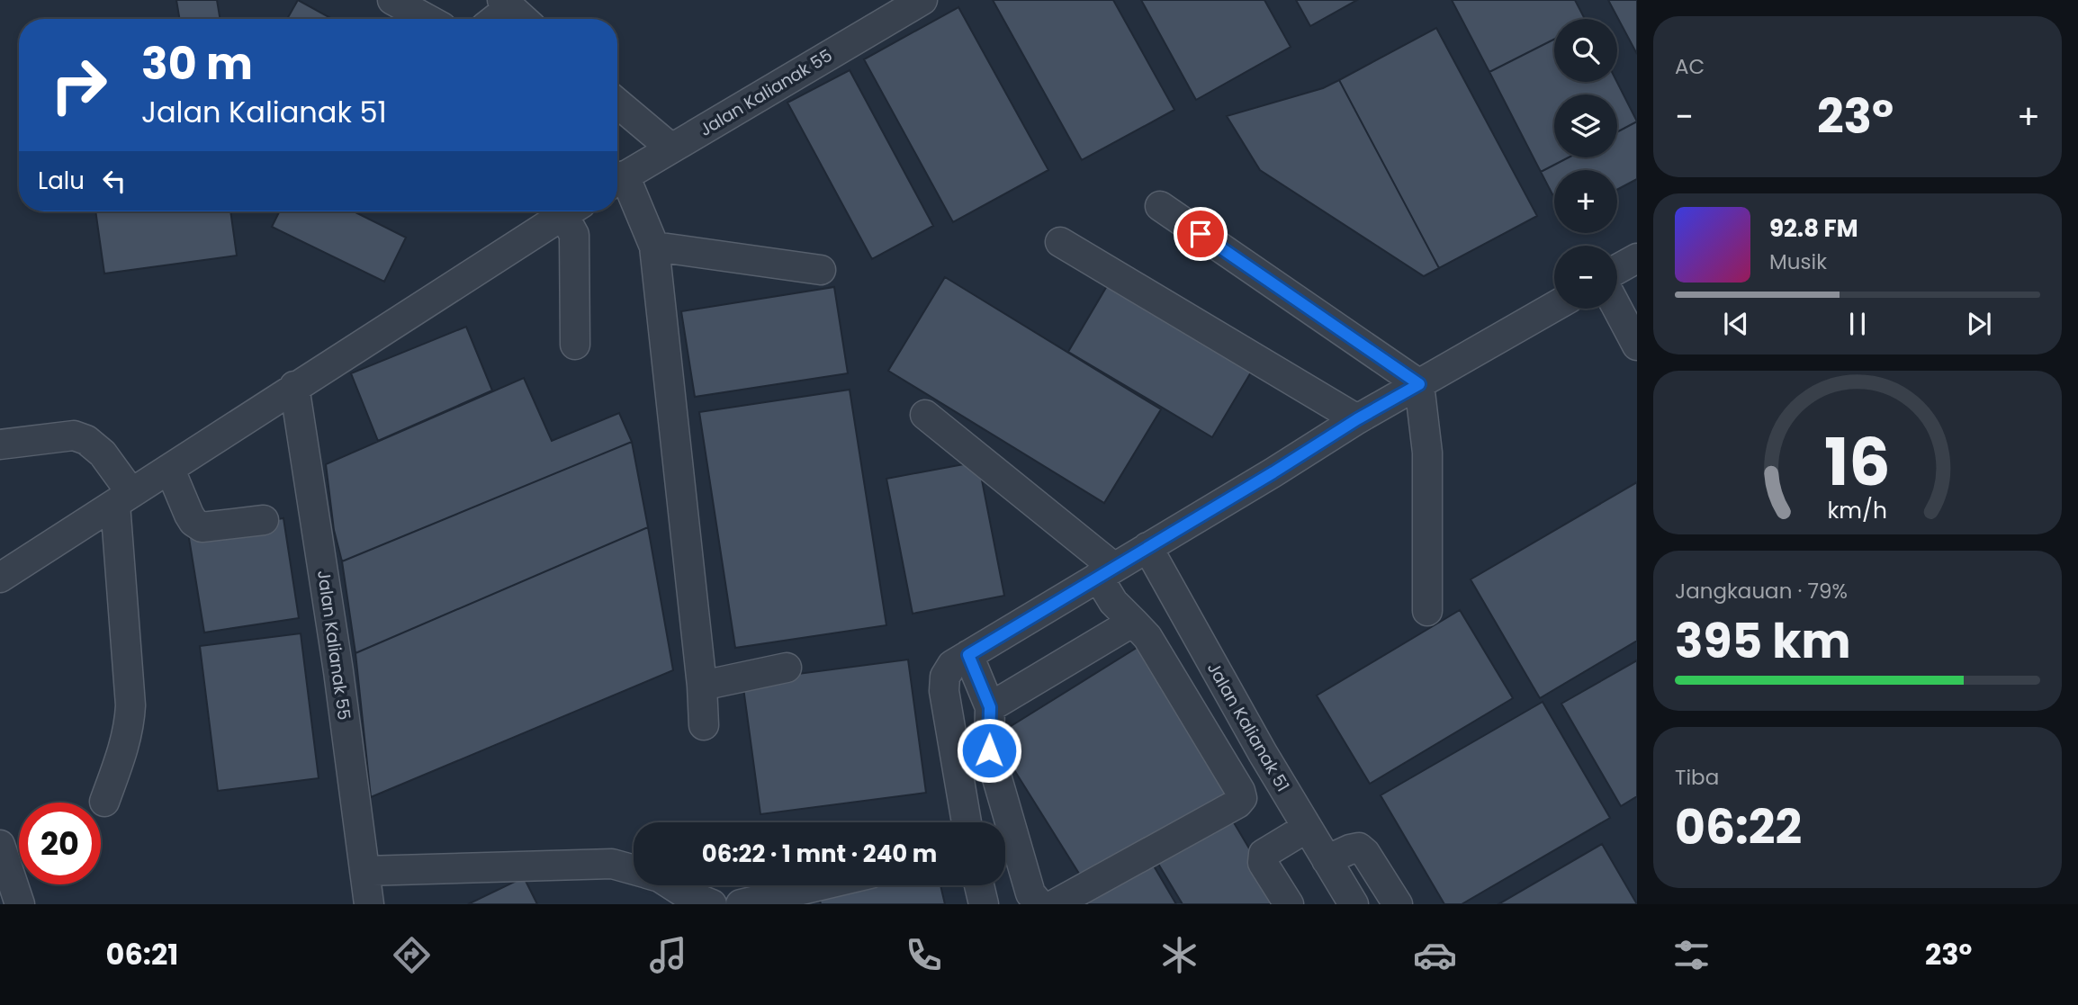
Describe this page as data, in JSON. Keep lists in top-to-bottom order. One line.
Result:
{"streets":{"lane":["Jalan Kalianak 55","Jalan Kalianak 51"]},"page":{"tile":["AC",["Jangkauan · 79%","395 km"],["Tiba","06:22"]],"map_buttons":["+","−"],"turn":["30 m","Jalan Kalianak 51"],"heat":["−","23°","+"],"then":"Lalu","song":["92.8 FM","Musik"],"limit":"20","trip":"06:22 · 1 mnt · 240 m","tabs":["06:21","23°"],"gauge":["16","km/h"]}}
